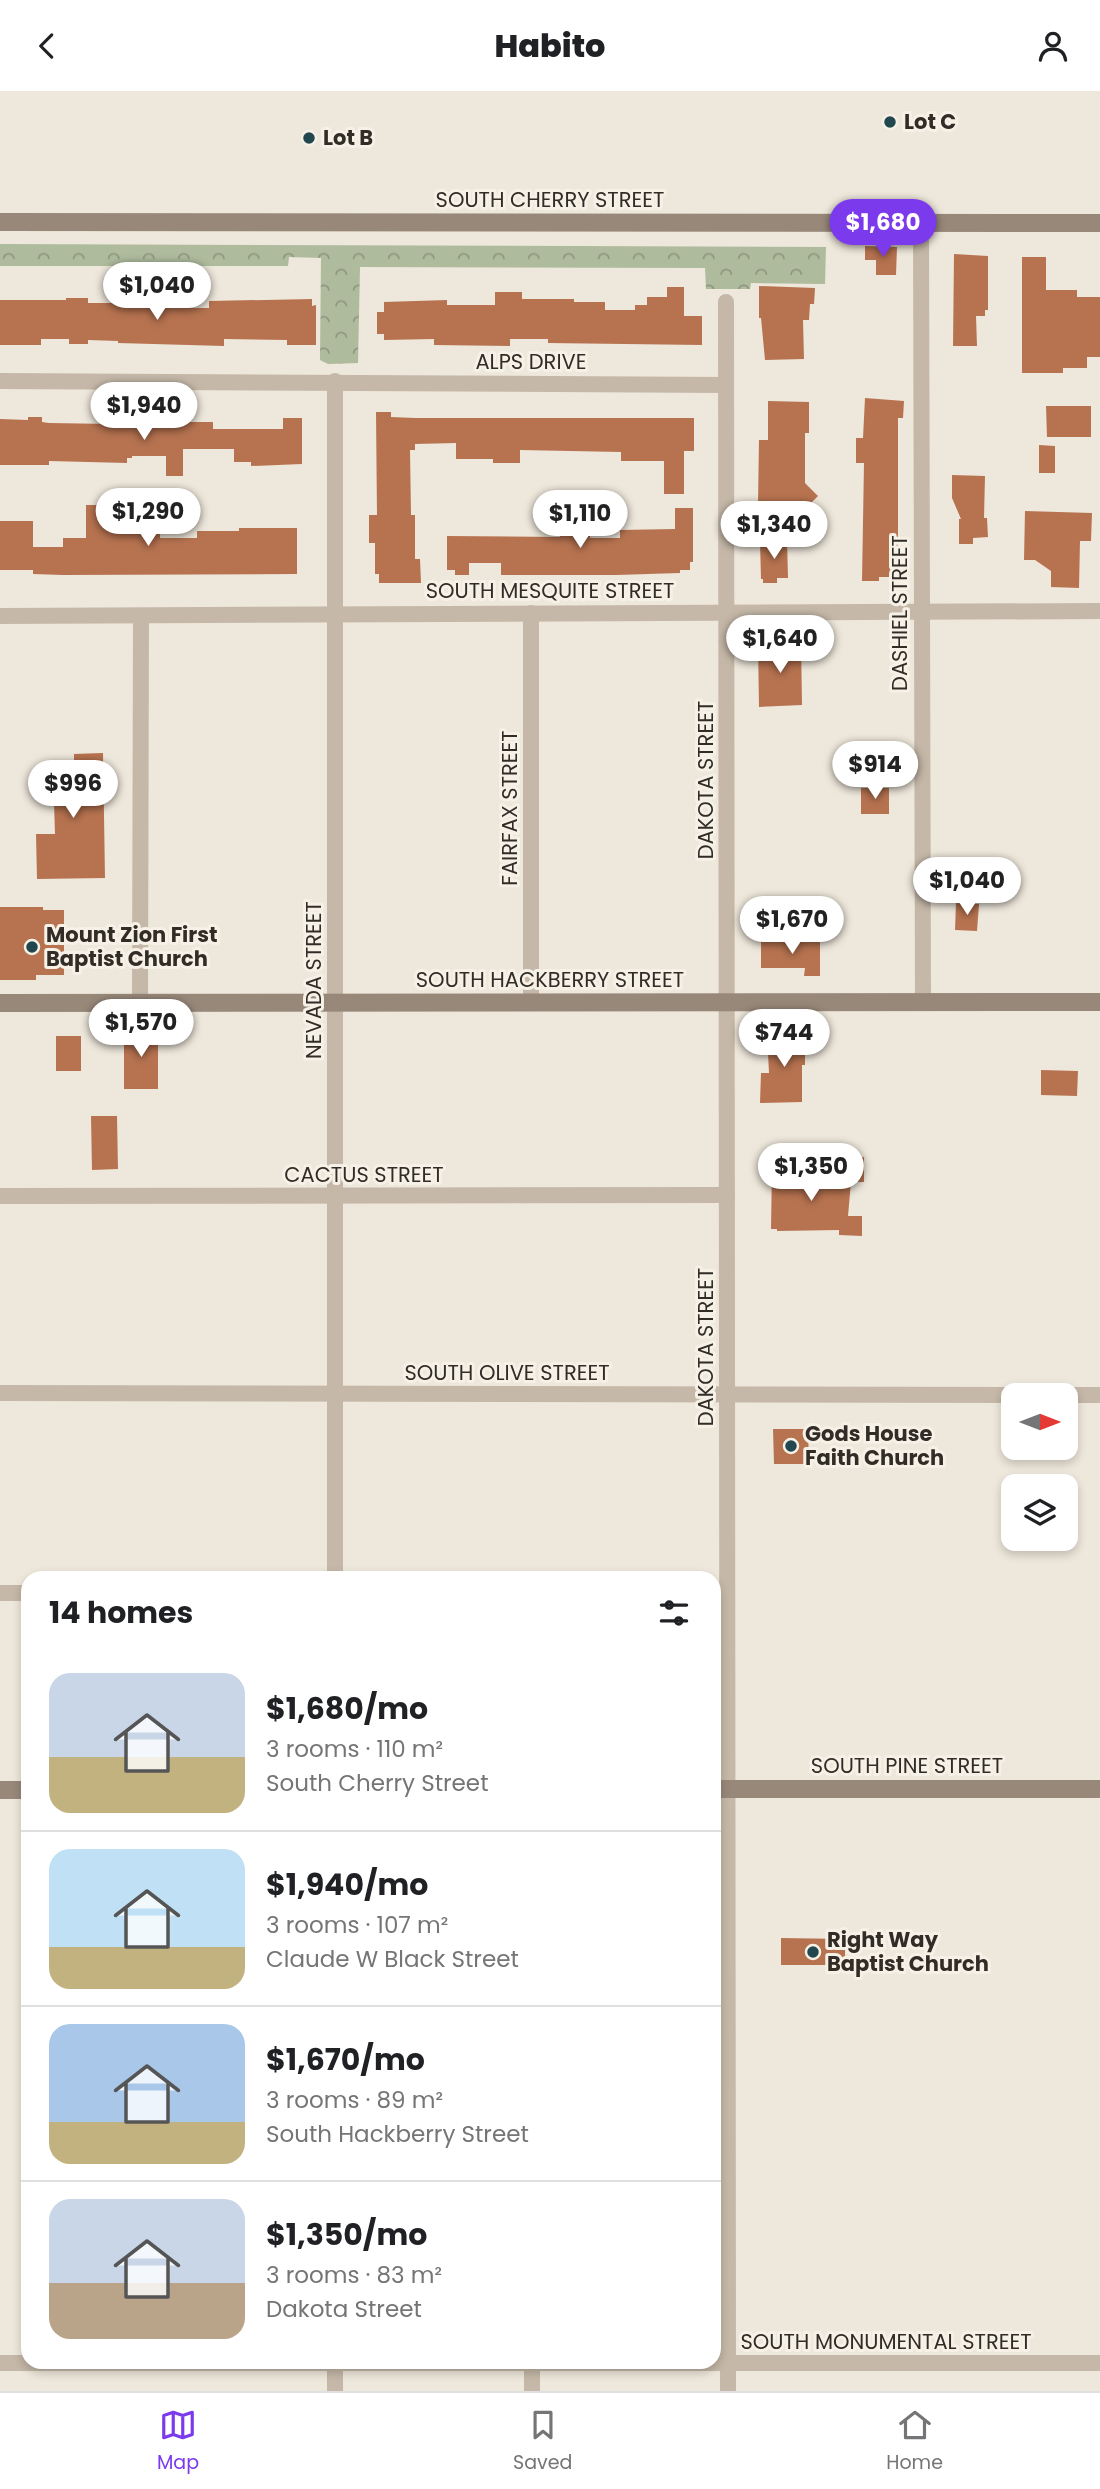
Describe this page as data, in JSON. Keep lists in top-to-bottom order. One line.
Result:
{"streets":{"street":["SOUTH CHERRY STREET","ALPS DRIVE","SOUTH MESQUITE STREET","DASHIEL STREET","DAKOTA STREET","FAIRFAX STREET","NEVADA STREET","SOUTH HACKBERRY STREET","CACTUS STREET","SOUTH OLIVE STREET","SOUTH PINE STREET","SOUTH MONUMENTAL STREET"]},"crossings":[["SOUTH CHERRY STREET","DASHIEL STREET"],["ALPS DRIVE","DAKOTA STREET"],["ALPS DRIVE","NEVADA STREET"],["SOUTH MESQUITE STREET","DASHIEL STREET"],["SOUTH MESQUITE STREET","DAKOTA STREET"],["SOUTH MESQUITE STREET","FAIRFAX STREET"],["SOUTH MESQUITE STREET","NEVADA STREET"],["DASHIEL STREET","SOUTH HACKBERRY STREET"],["DAKOTA STREET","SOUTH HACKBERRY STREET"],["DAKOTA STREET","CACTUS STREET"],["DAKOTA STREET","SOUTH OLIVE STREET"],["DAKOTA STREET","SOUTH PINE STREET"],["DAKOTA STREET","SOUTH MONUMENTAL STREET"],["FAIRFAX STREET","SOUTH HACKBERRY STREET"],["NEVADA STREET","SOUTH HACKBERRY STREET"],["NEVADA STREET","CACTUS STREET"],["NEVADA STREET","SOUTH OLIVE STREET"]],"places":["Lot C","Lot B","Mount Zion First Baptist Church","Gods House Faith Church","Right Way Baptist Church"],"north":"right","page":{"header":"Habito","price":["$1,680","$1,040","$1,940","$1,290","$1,110","$1,340","$1,640","$914","$996","$1,040","$1,670","$1,570","$744","$1,350"],"heading":"14 homes","list":[{"name":"$1,680/mo","note":"3 rooms · 110 m² · South Cherry Street"},{"name":"$1,940/mo","note":"3 rooms · 107 m² · Claude W Black Street"},{"name":"$1,670/mo","note":"3 rooms · 89 m² · South Hackberry Street"},{"name":"$1,350/mo","note":"3 rooms · 83 m² · Dakota Street"}],"tabs":["Map","Saved","Home"]}}
